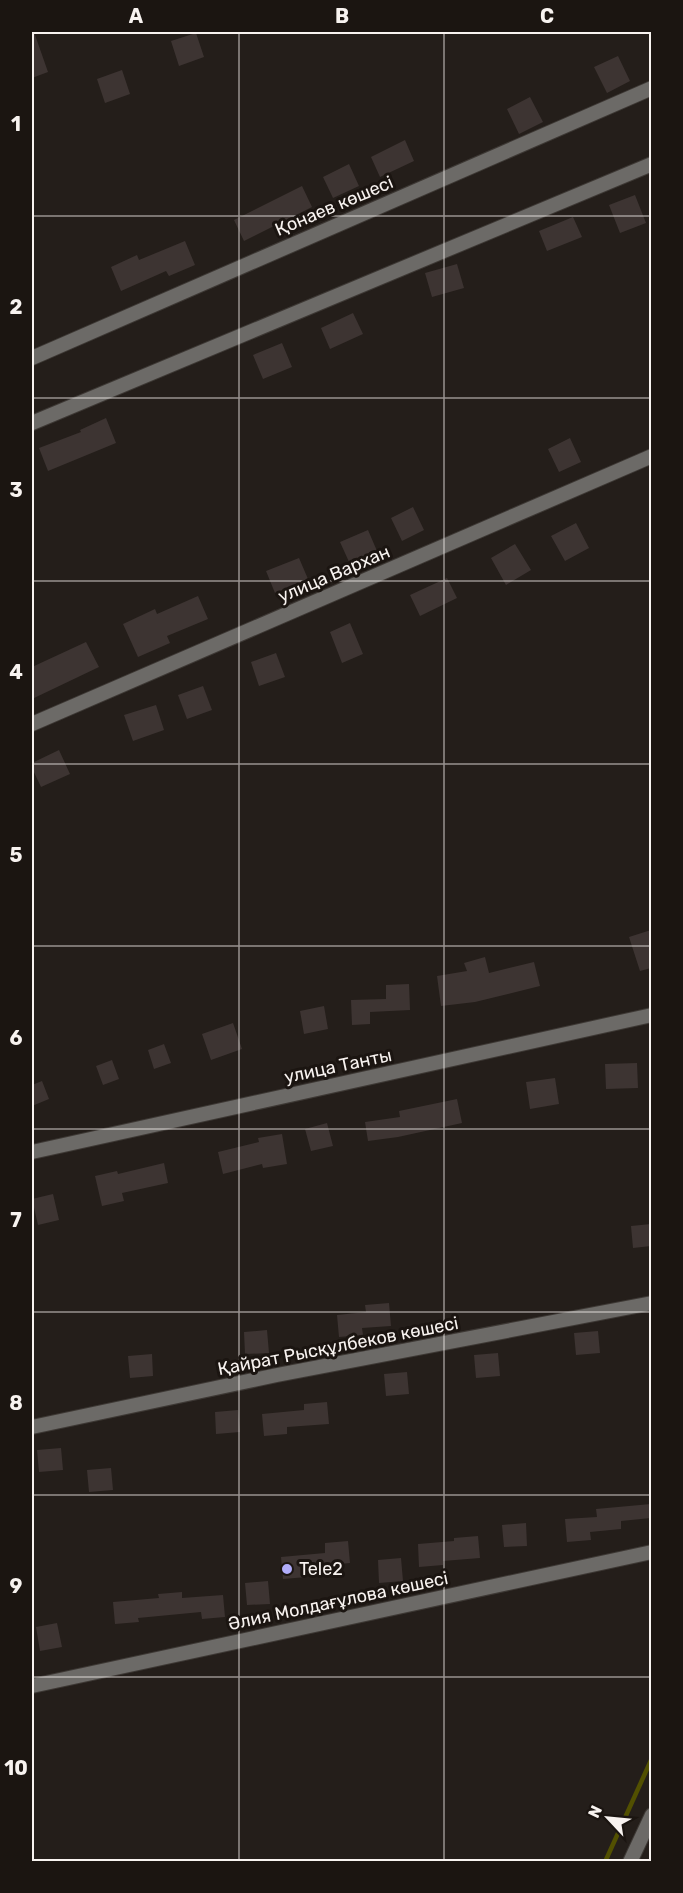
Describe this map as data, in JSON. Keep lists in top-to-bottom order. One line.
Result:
{"streets":{"street":["Қонаев көшесі","улица Вархан","улица Танты","Қайрат Рысқұлбеков көшесі","Әлия Молдағұлова көшесі"]},"places":["Tele2"],"north":"top left","grid":{"columns":["A","B","C"],"rows":["1","2","3","4","5","6","7","8","9","10"]}}
